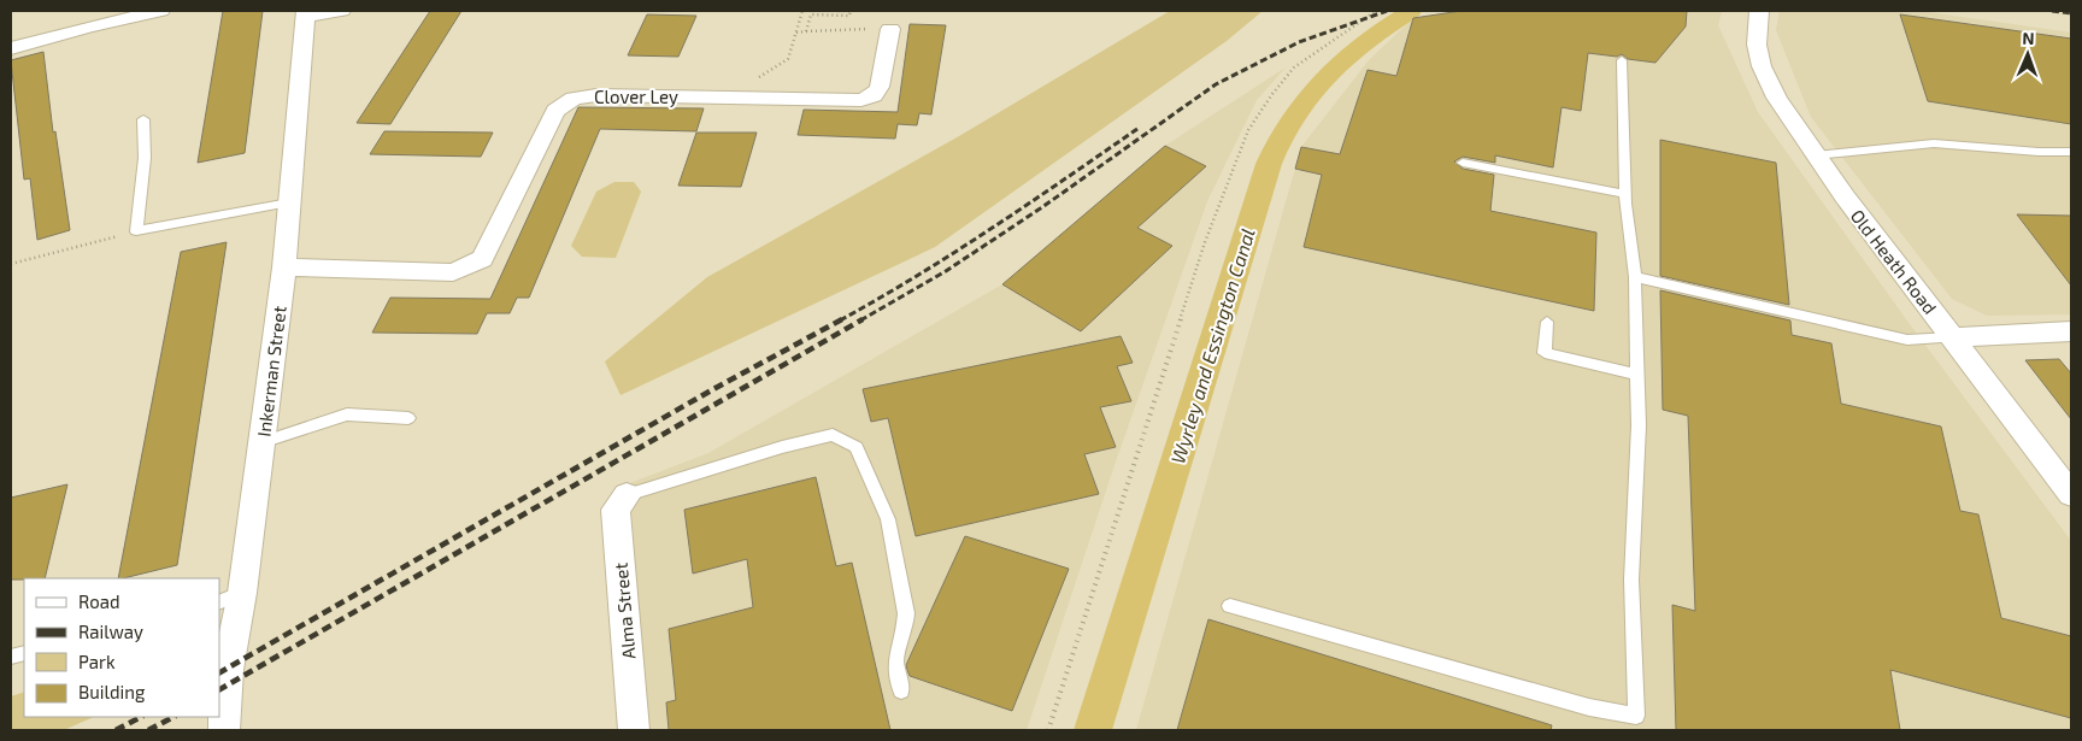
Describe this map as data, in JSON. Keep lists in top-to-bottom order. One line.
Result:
{"streets":{"street":["Clover Ley","Old Heath Road","Inkerman Street","Alma Street"]},"crossings":[["Clover Ley","Inkerman Street"]],"water":["Wyrley and Essington Canal"],"legend":["Road","Railway","Park","Building"],"north":"top"}
